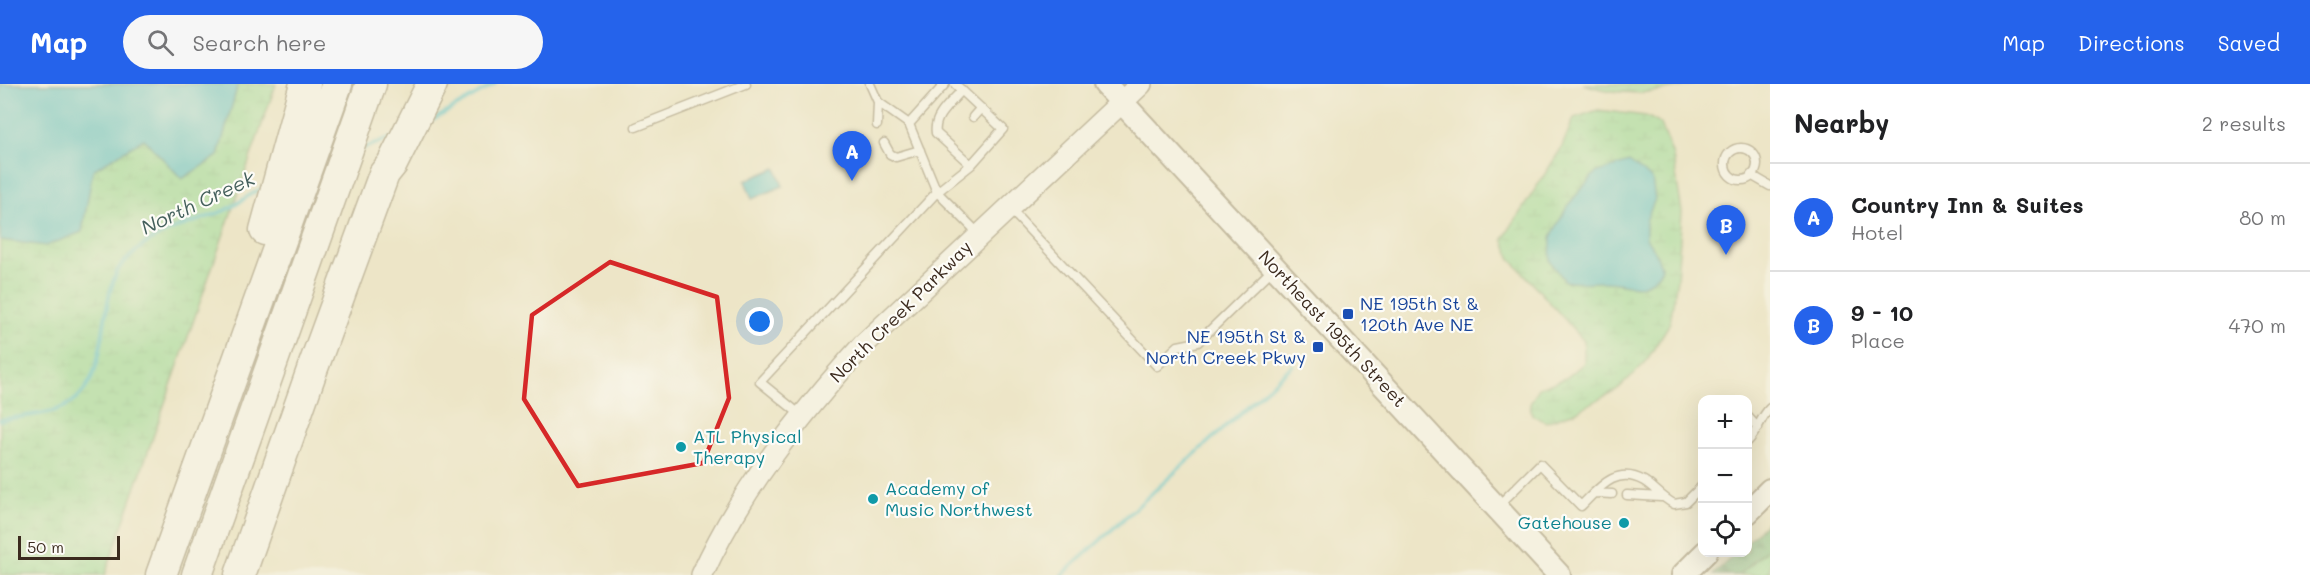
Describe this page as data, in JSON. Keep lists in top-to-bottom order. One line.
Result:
{"streets":{"main road":["Northeast 195th Street"],"street":["North Creek Parkway"]},"crossings":[["North Creek Parkway","Northeast 195th Street"]],"water":["North Creek"],"places":{"transit":["NE 195th St & 120th Ave NE","NE 195th St & North Creek Pkwy"],"other":["ATL Physical Therapy","Academy of Music Northwest","Gatehouse"]},"scale_bar":"50 m","page":{"header":"Map","search":"Search here","nav":["Map","Directions","Saved"],"heading":["Nearby","2 results"],"pins":["A","B"],"list":[{"mark":"A","name":"Country Inn & Suites","note":"Hotel","value":"80 m"},{"mark":"B","name":"9 - 10","note":"Place","value":"470 m"}],"map_buttons":["+","−"],"scale":"50 m"}}
